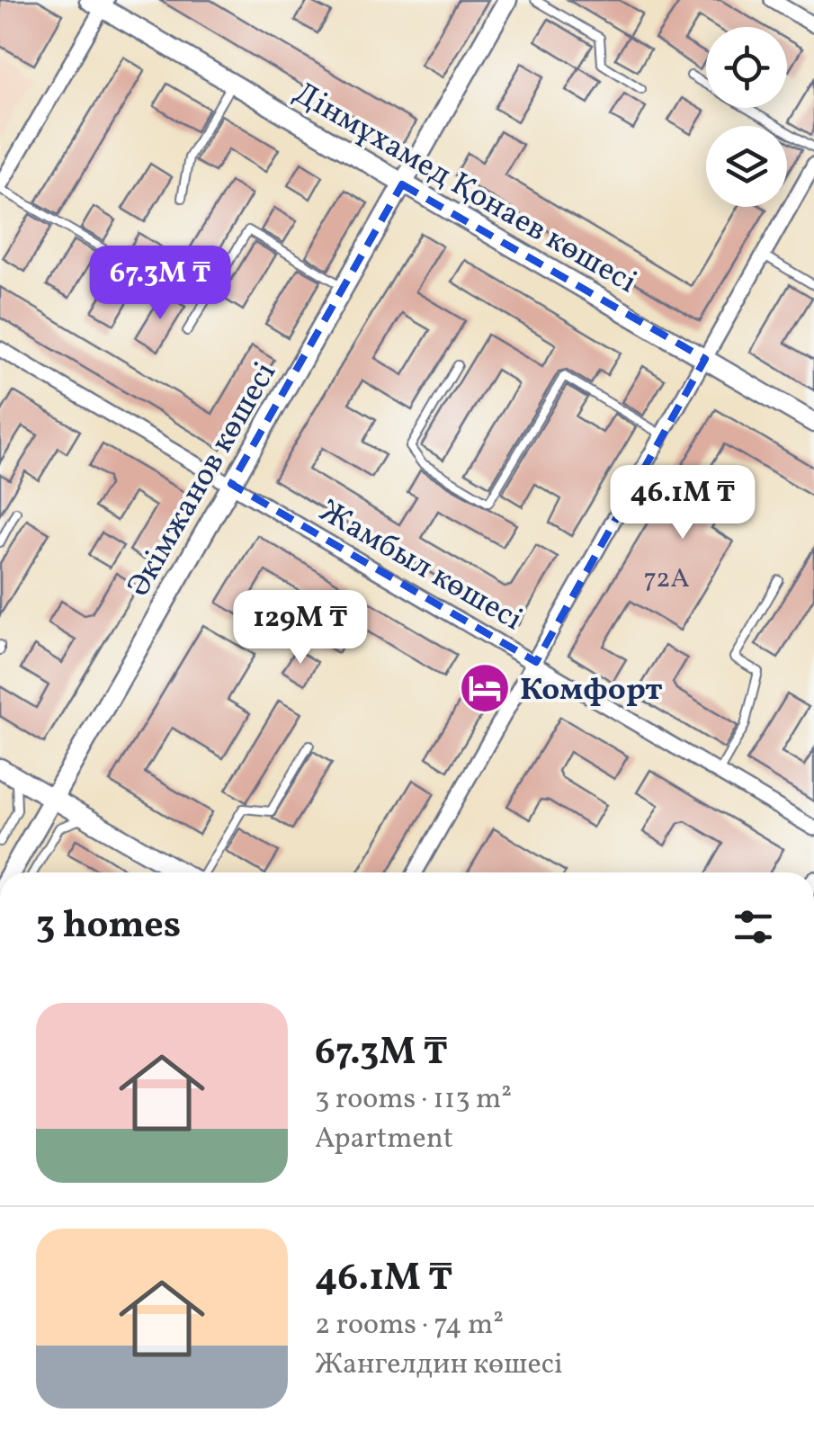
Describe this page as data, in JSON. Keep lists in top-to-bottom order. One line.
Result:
{"streets":{"main road":["Дінмұхамед Қонаев көшесі","Әкімжанов көшесі"],"street":["Жамбыл көшесі"]},"crossings":[["Дінмұхамед Қонаев көшесі","Әкімжанов көшесі"],["Әкімжанов көшесі","Жамбыл көшесі"]],"places":{"hotel":["Комфорт"]},"house_numbers":["72А"],"page":{"price":["67.3M ₸","46.1M ₸","129M ₸"],"heading":"3 homes","list":[{"name":"67.3M ₸","note":"3 rooms · 113 m² · Apartment"},{"name":"46.1M ₸","note":"2 rooms · 74 m² · Жангелдин көшесі"}]}}
